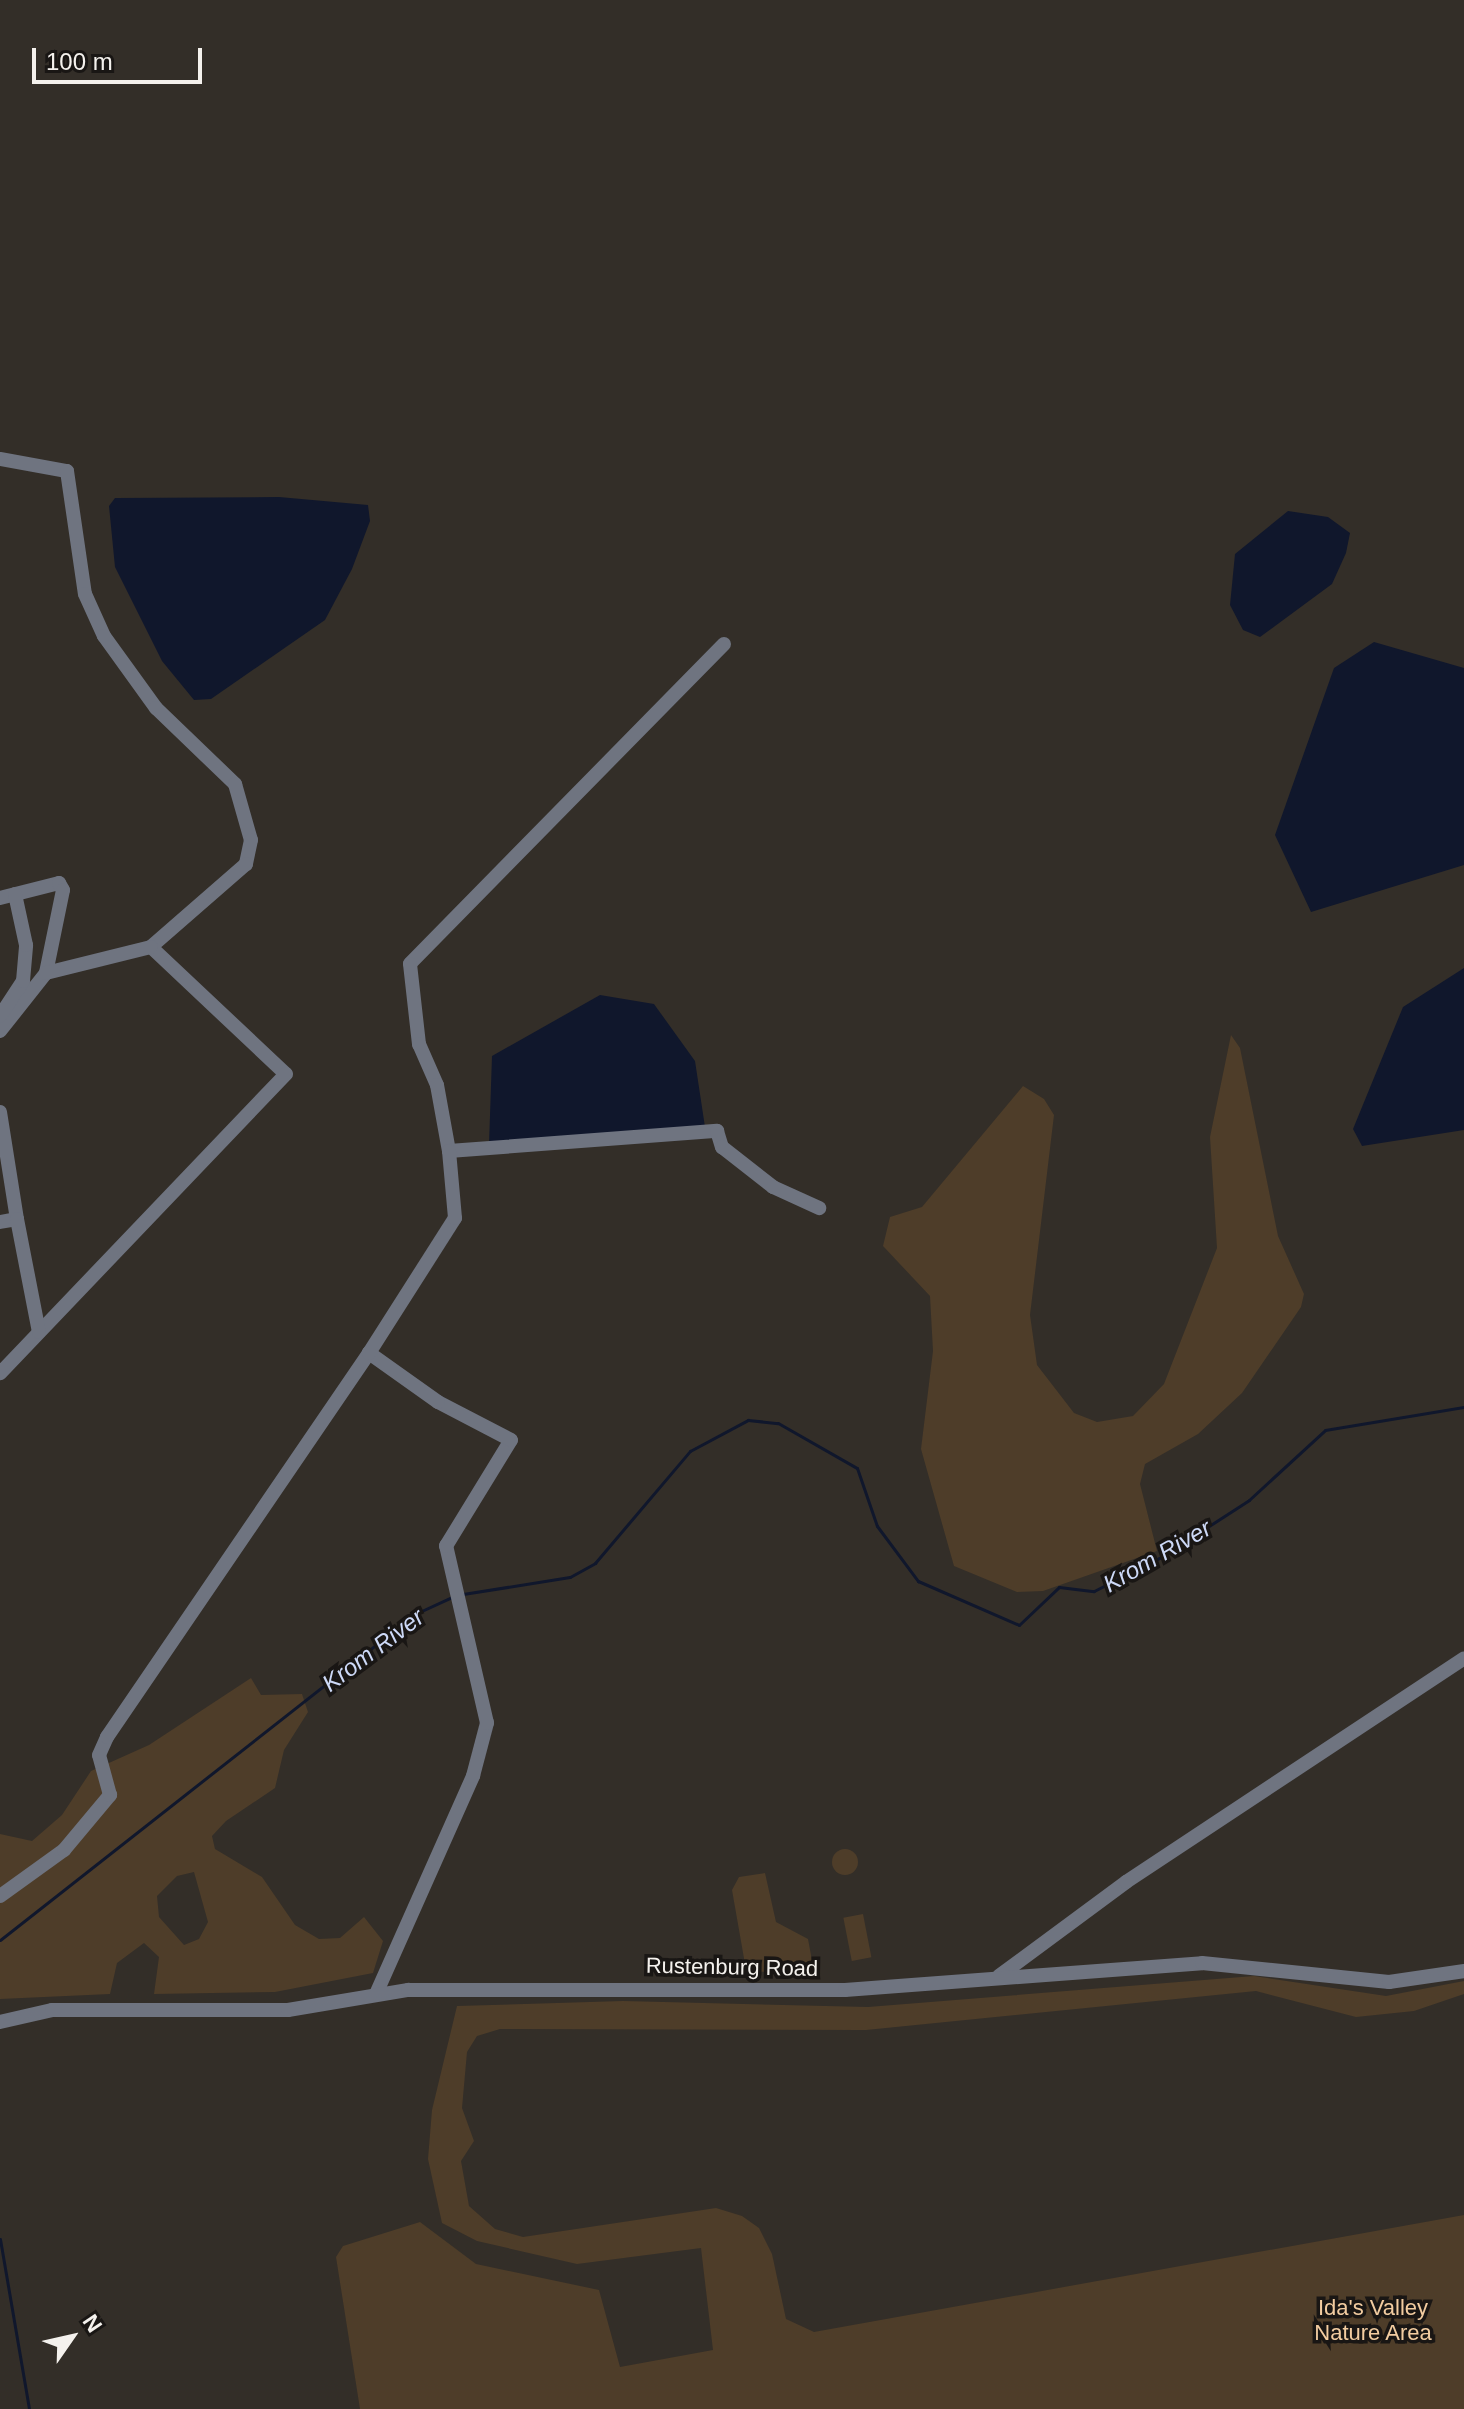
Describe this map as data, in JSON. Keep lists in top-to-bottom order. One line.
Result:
{"streets":{"street":["Rustenburg Road"]},"water":["Krom River"],"parks":["Ida's Valley Nature Area"],"scale_bar":"100 m","north":"top right"}
